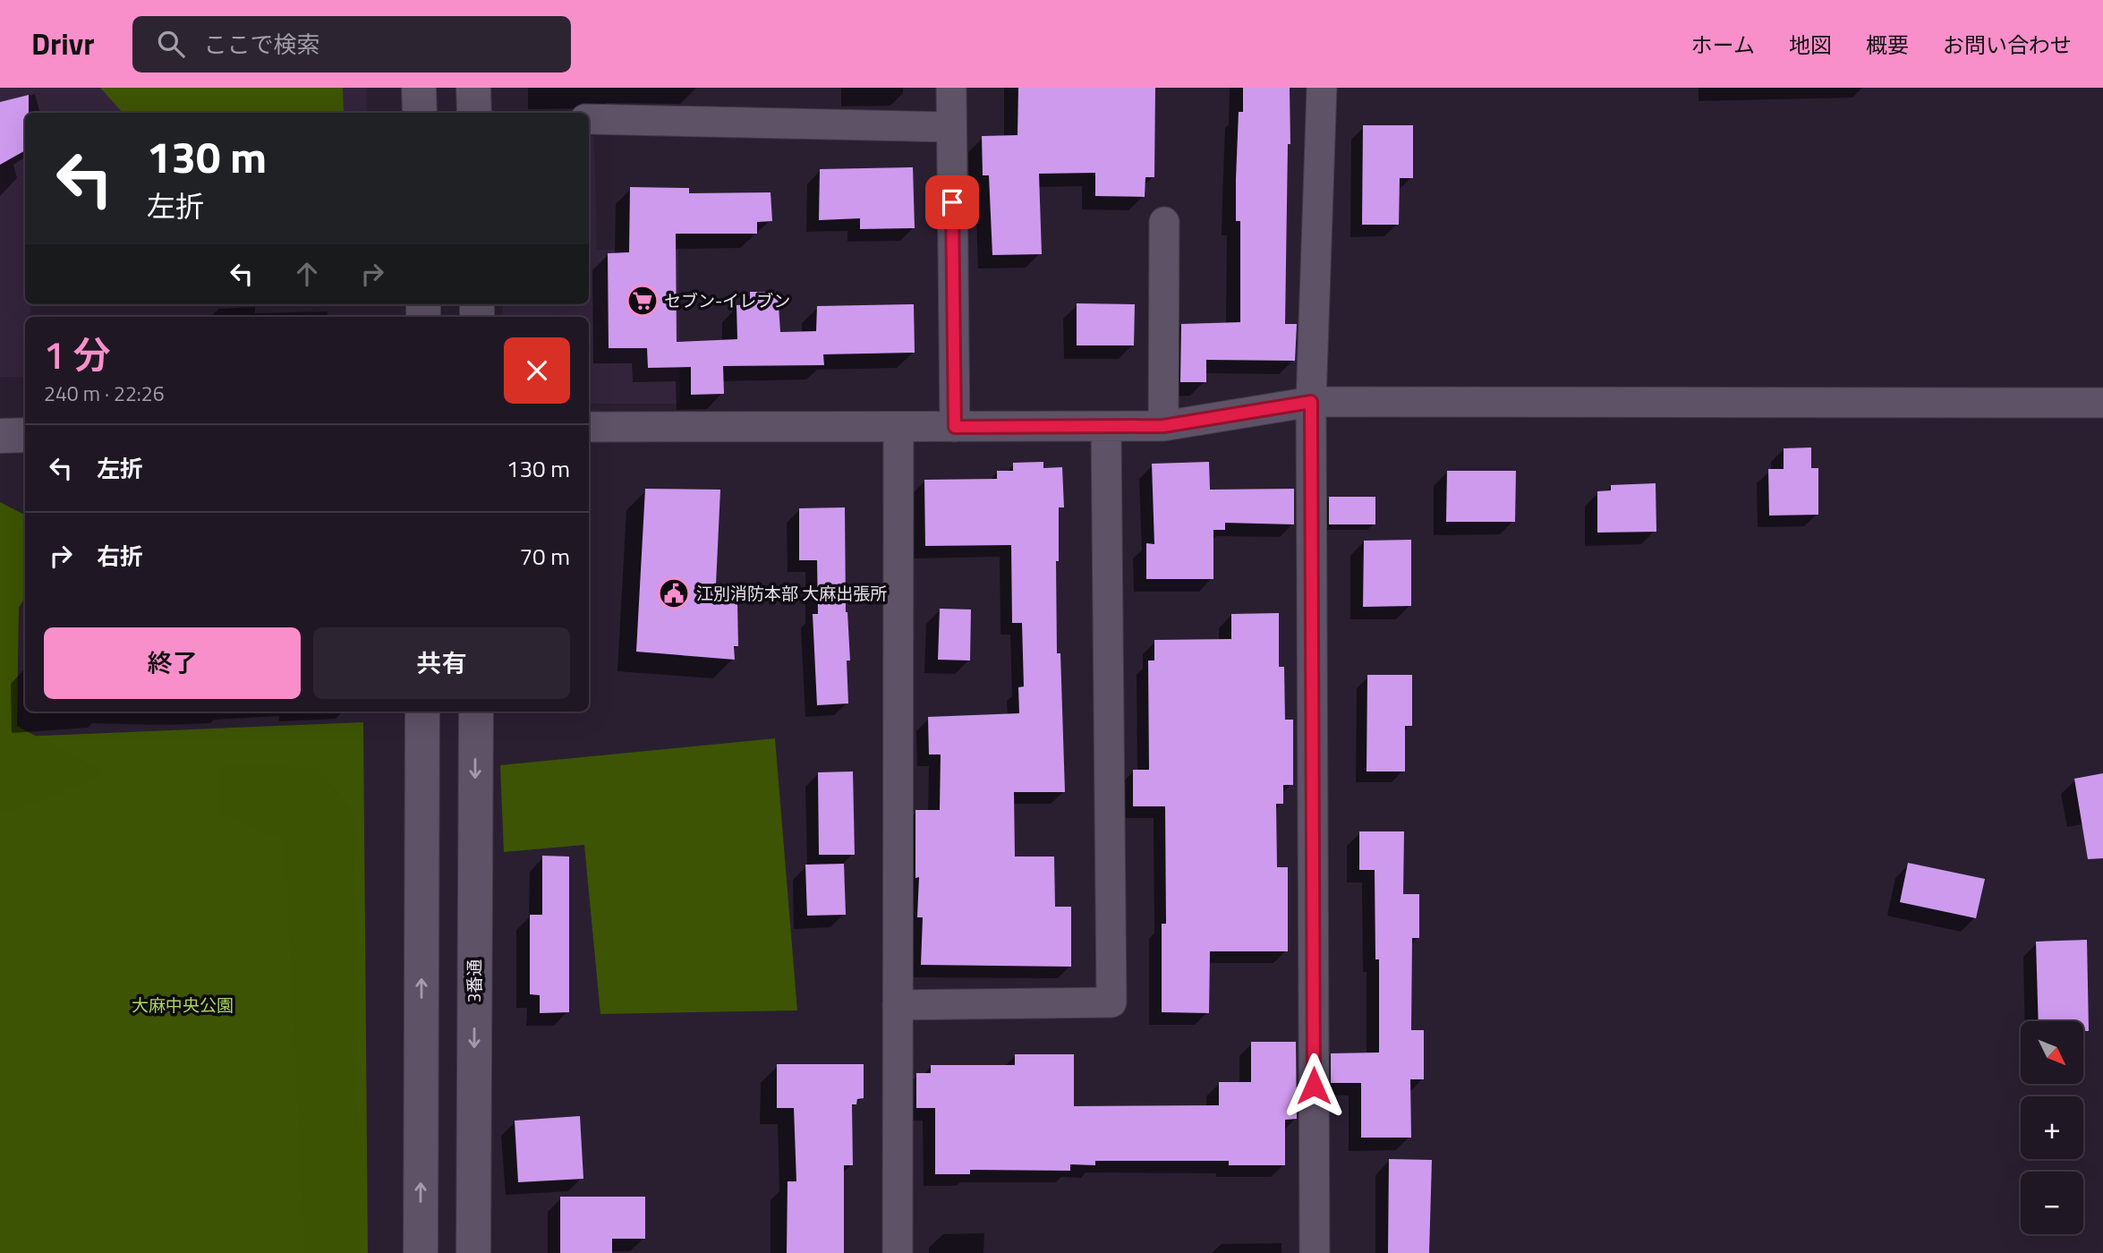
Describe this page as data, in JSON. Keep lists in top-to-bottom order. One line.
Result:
{"streets":{"street":["3番通"]},"parks":["大麻中央公園"],"places":{"supermarket":["セブン-イレブン"],"public building":["江別消防本部 大麻出張所"]},"north":"bottom right","page":{"header":"Drivr","search":"ここで検索","nav":["ホーム","地図","概要","お問い合わせ"],"turn":["130 m","左折"],"heading":["1 分","240 m · 22:26"],"list":[{"name":"左折","value":"130 m"},{"name":"右折","value":"70 m"}],"buttons":["終了","共有"],"map_buttons":["+","−"]}}
